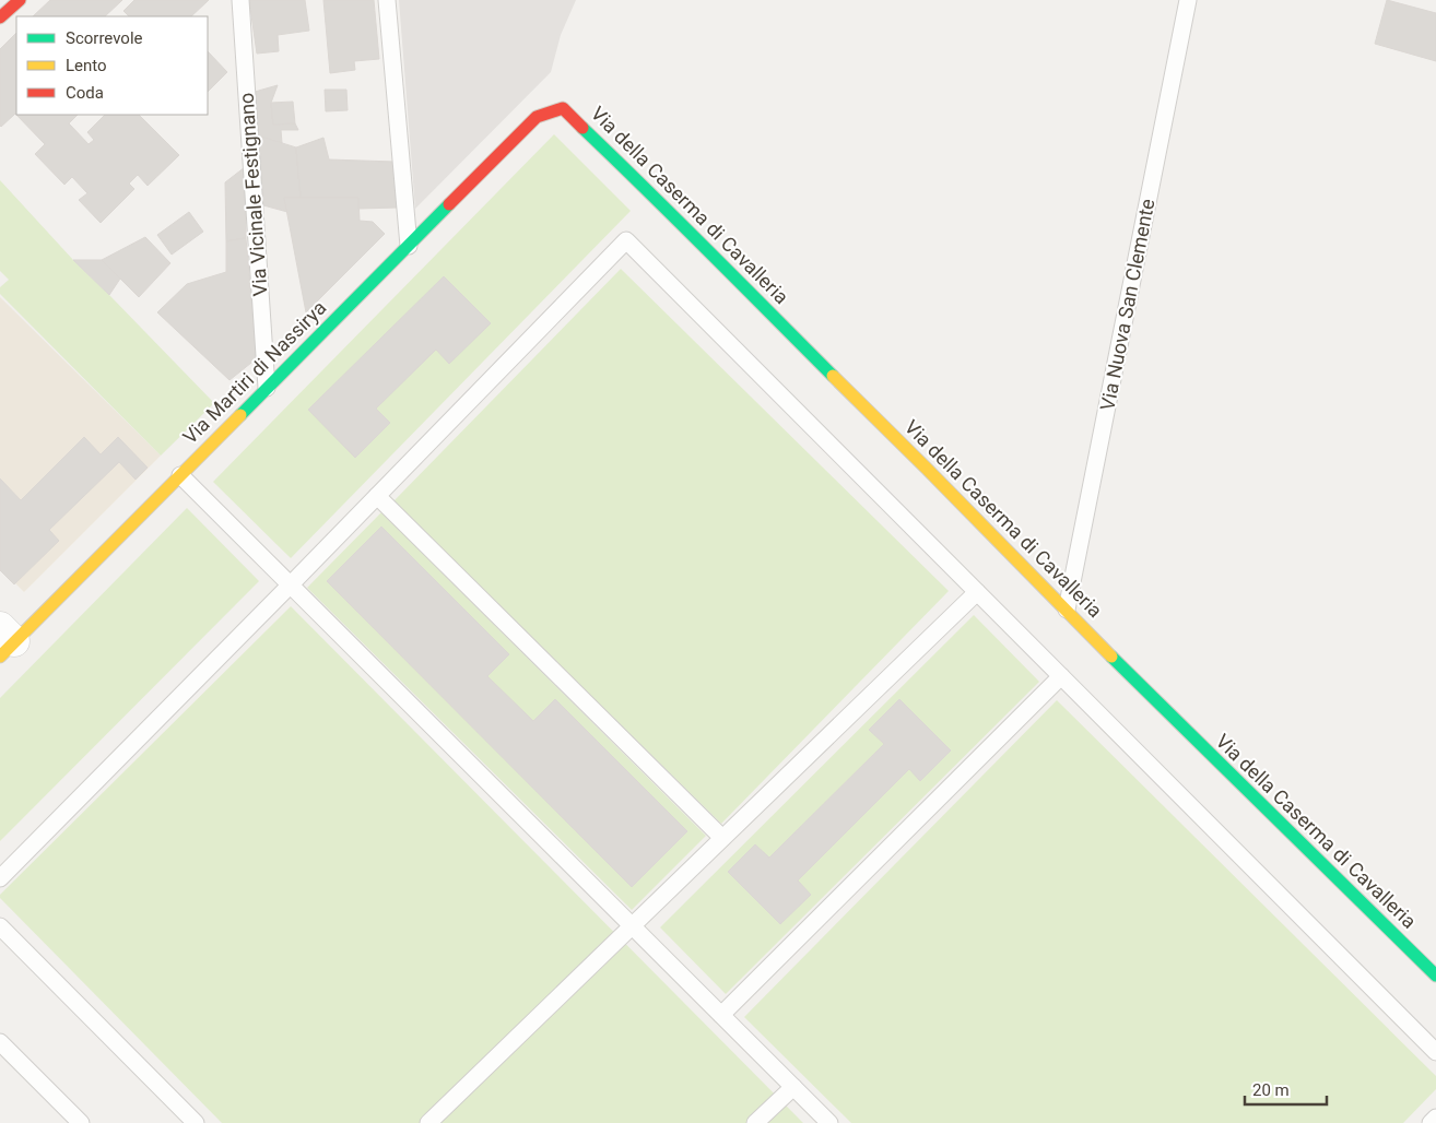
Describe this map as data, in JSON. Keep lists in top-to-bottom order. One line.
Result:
{"streets":{"street":["Via della Caserma di Cavalleria","Via Martiri di Nassirya"],"lane":["Via Vicinale Festignano","Via Nuova San Clemente"]},"crossings":[["Via Vicinale Festignano","Via Martiri di Nassirya"],["Via della Caserma di Cavalleria","Via Nuova San Clemente"],["Via della Caserma di Cavalleria","Via Martiri di Nassirya"]],"legend":["Scorrevole","Lento","Coda"],"scale_bar":"20 m"}
